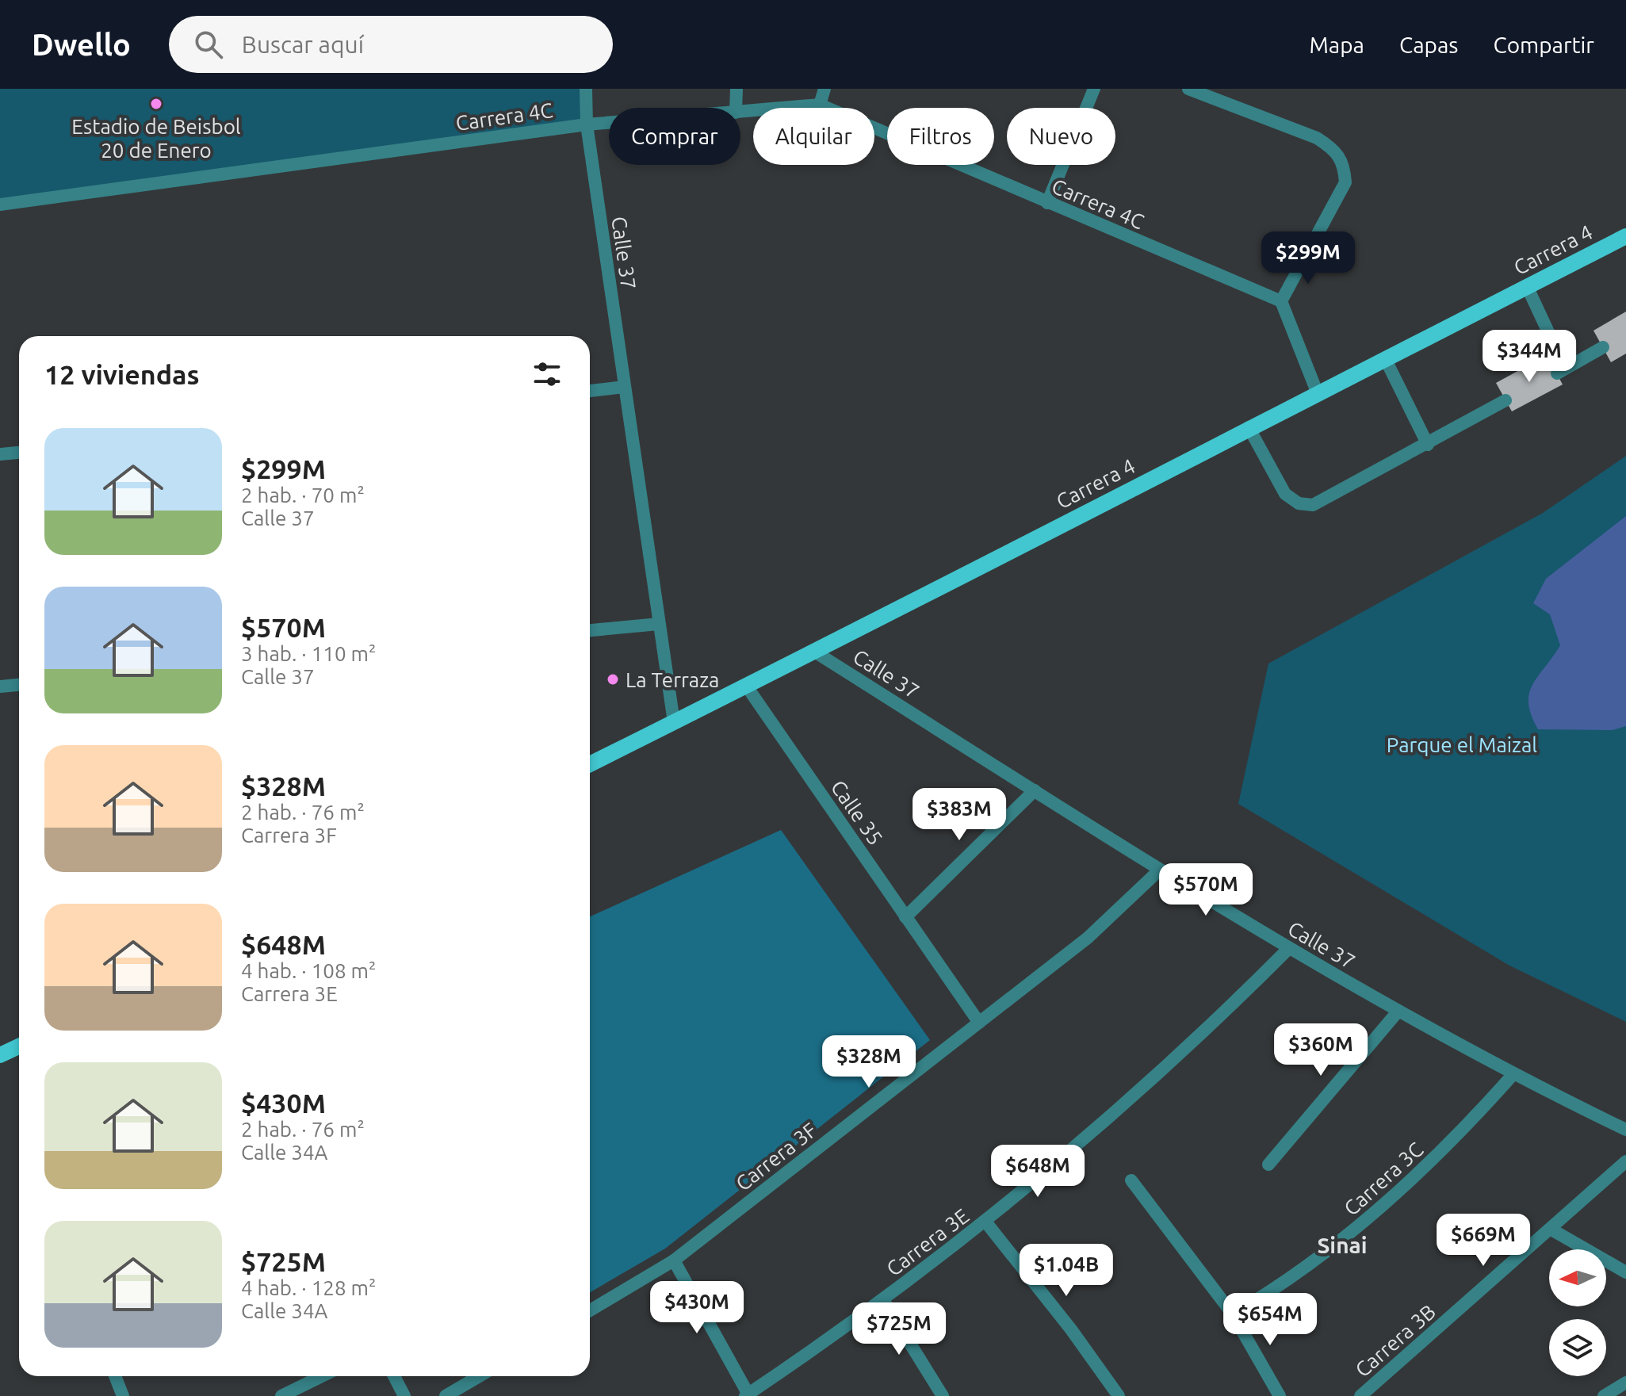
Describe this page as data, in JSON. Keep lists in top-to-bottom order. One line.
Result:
{"streets":{"main road":["Carrera 4"],"street":["Carrera 4C","Calle 37","Calle 35","Carrera 3F","Carrera 3C","Carrera 3E","Carrera 3B"]},"crossings":[["Carrera 4C","Calle 37"],["Carrera 4","Calle 37"],["Carrera 4","Calle 35"],["Calle 37","Carrera 3F"],["Calle 37","Carrera 3C"],["Calle 37","Carrera 3E"],["Calle 35","Carrera 3F"]],"districts":["Sinai"],"parks":["Parque el Maizal"],"places":["Estadio de Beisbol 20 de Enero","La Terraza"],"north":"left","page":{"header":"Dwello","search":"Buscar aquí","nav":["Mapa","Capas","Compartir"],"chip":["Comprar","Alquilar","Filtros","Nuevo"],"price":["$299M","$344M","$383M","$570M","$360M","$328M","$648M","$669M","$1.04B","$430M","$654M","$725M"],"heading":"12 viviendas","list":[{"name":"$299M","note":"2 hab. · 70 m² · Calle 37"},{"name":"$570M","note":"3 hab. · 110 m² · Calle 37"},{"name":"$328M","note":"2 hab. · 76 m² · Carrera 3F"},{"name":"$648M","note":"4 hab. · 108 m² · Carrera 3E"},{"name":"$430M","note":"2 hab. · 76 m² · Calle 34A"},{"name":"$725M","note":"4 hab. · 128 m² · Calle 34A"}]}}
